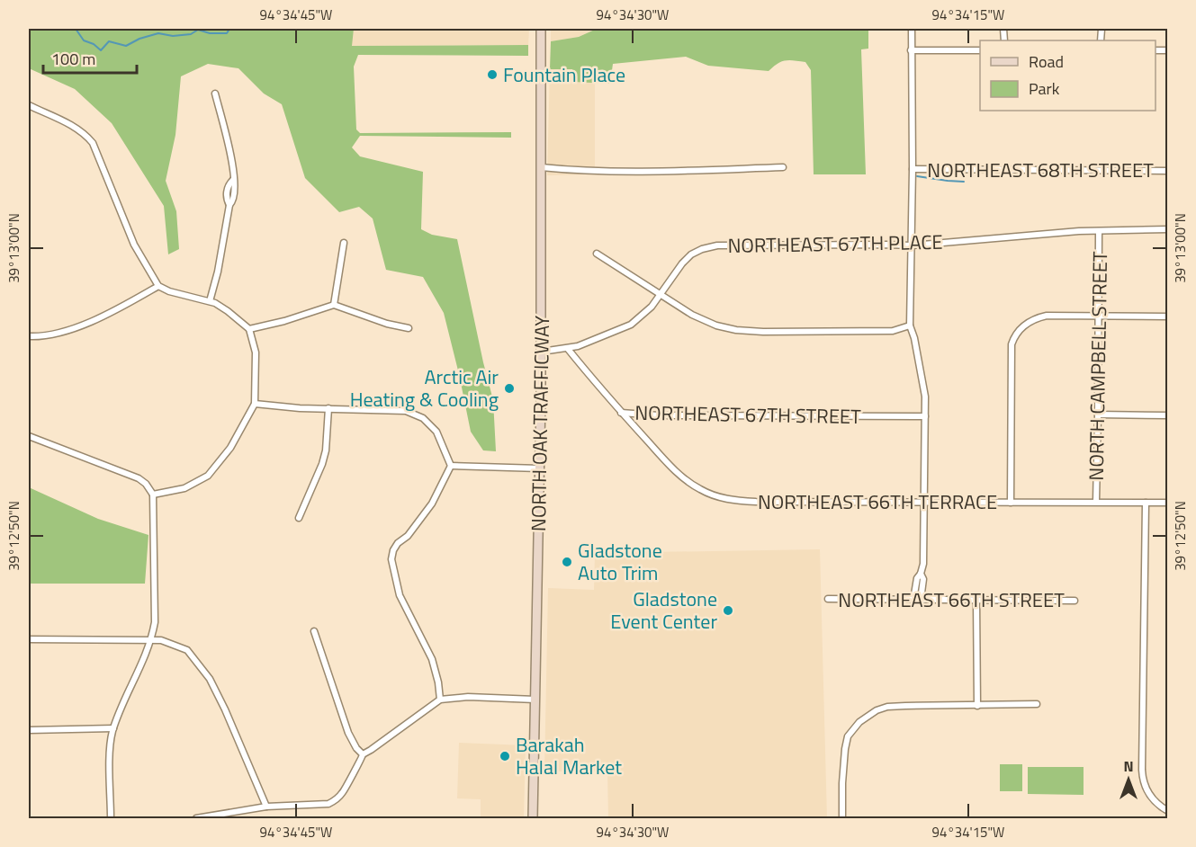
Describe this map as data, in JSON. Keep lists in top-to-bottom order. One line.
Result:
{"streets":{"main road":["NORTH OAK TRAFFICWAY"],"street":["NORTHEAST 68TH STREET","NORTHEAST 67TH PLACE","NORTH CAMPBELL STREET","NORTHEAST 67TH STREET","NORTHEAST 66TH TERRACE","NORTHEAST 66TH STREET"]},"crossings":[["NORTHEAST 67TH PLACE","NORTH CAMPBELL STREET"],["NORTHEAST 67TH PLACE","NORTHEAST 67TH STREET"],["NORTHEAST 67TH PLACE","NORTH OAK TRAFFICWAY"],["NORTH CAMPBELL STREET","NORTHEAST 66TH TERRACE"],["NORTHEAST 67TH STREET","NORTHEAST 66TH TERRACE"]],"places":["Fountain Place","Arctic Air Heating & Cooling","Gladstone Auto Trim","Gladstone Event Center","Barakah Halal Market"],"legend":["Road","Park"],"scale_bar":"100 m","north":"top","coordinates":["94°34'45\"W","94°34'30\"W","94°34'15\"W","39°13'00\"N","39°12'50\"N"]}
